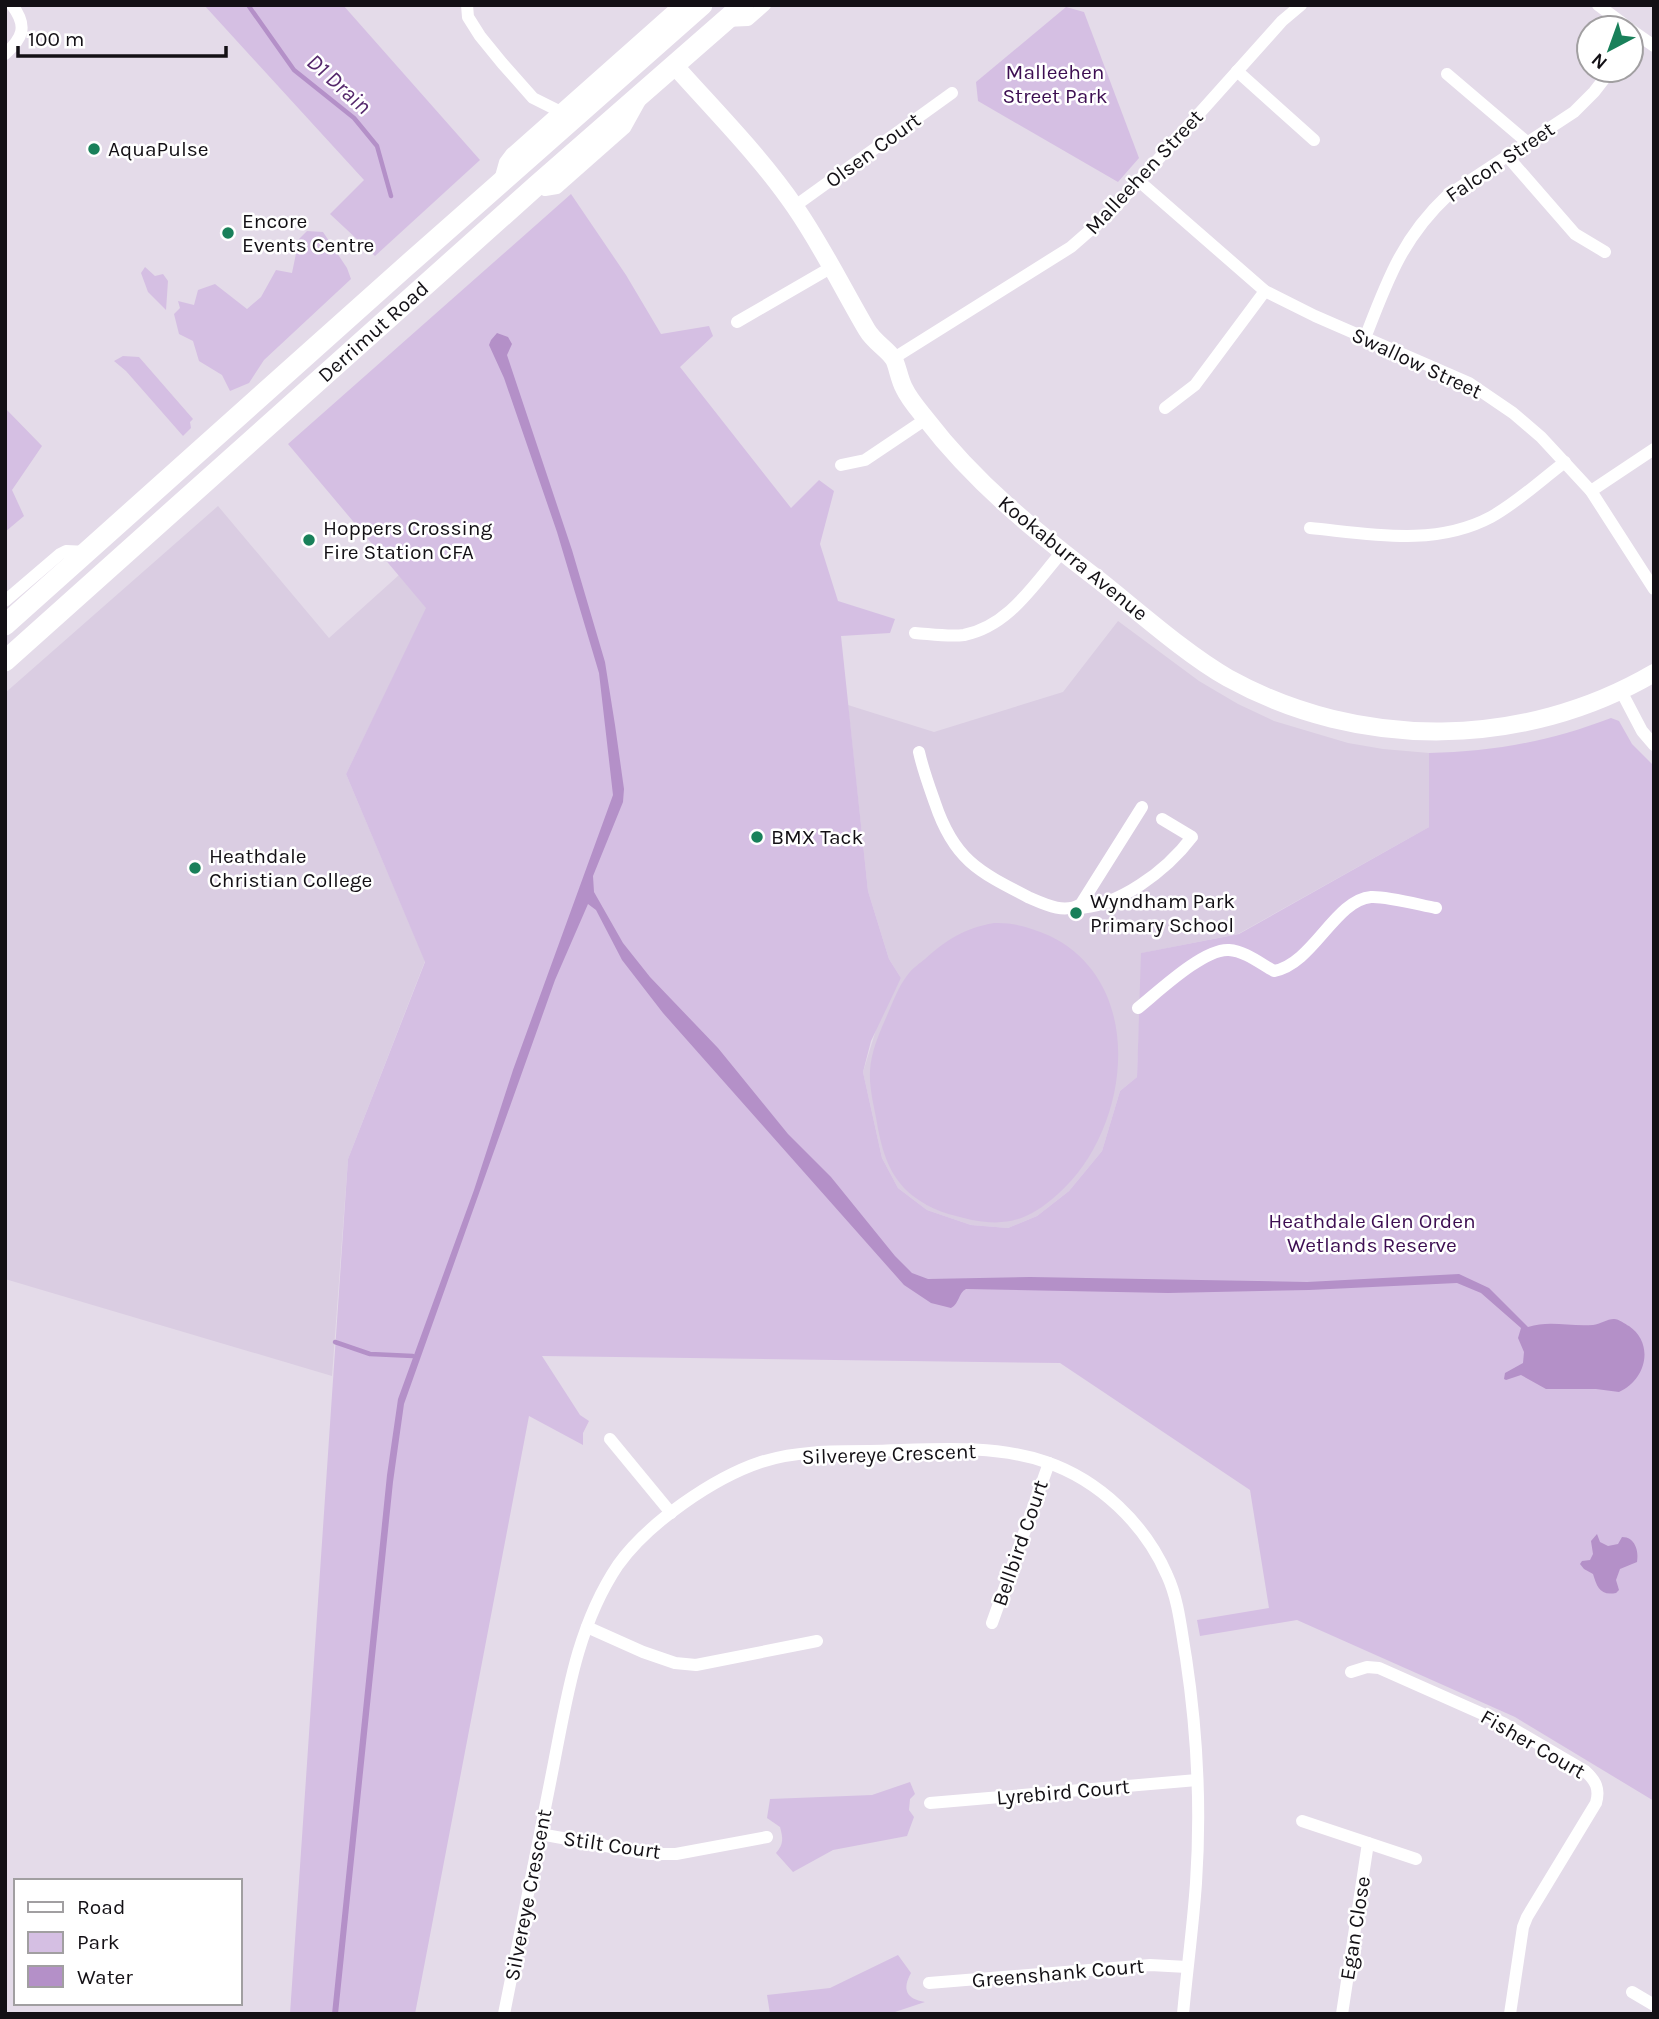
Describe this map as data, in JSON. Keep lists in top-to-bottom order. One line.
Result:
{"streets":{"highway":["Derrimut Road"],"street":["Olsen Court","Falcon Street","Malleehen Street","Swallow Street","Kookaburra Avenue","Silvereye Crescent","Bellbird Court","Fisher Court","Lyrebird Court","Stilt Court","Egan Close","Greenshank Court"]},"crossings":[["Olsen Court","Kookaburra Avenue"],["Falcon Street","Swallow Street"],["Malleehen Street","Swallow Street"],["Malleehen Street","Kookaburra Avenue"],["Derrimut Road","Kookaburra Avenue"],["Silvereye Crescent","Bellbird Court"],["Silvereye Crescent","Lyrebird Court"],["Silvereye Crescent","Stilt Court"],["Silvereye Crescent","Greenshank Court"]],"water":["D1 Drain"],"parks":["Malleehen Street Park","Heathdale Glen Orden Wetlands Reserve"],"places":["AquaPulse","Encore Events Centre","Hoppers Crossing Fire Station CFA","BMX Tack","Heathdale Christian College","Wyndham Park Primary School"],"legend":["Road","Park","Water"],"scale_bar":"100 m","north":"bottom left"}
